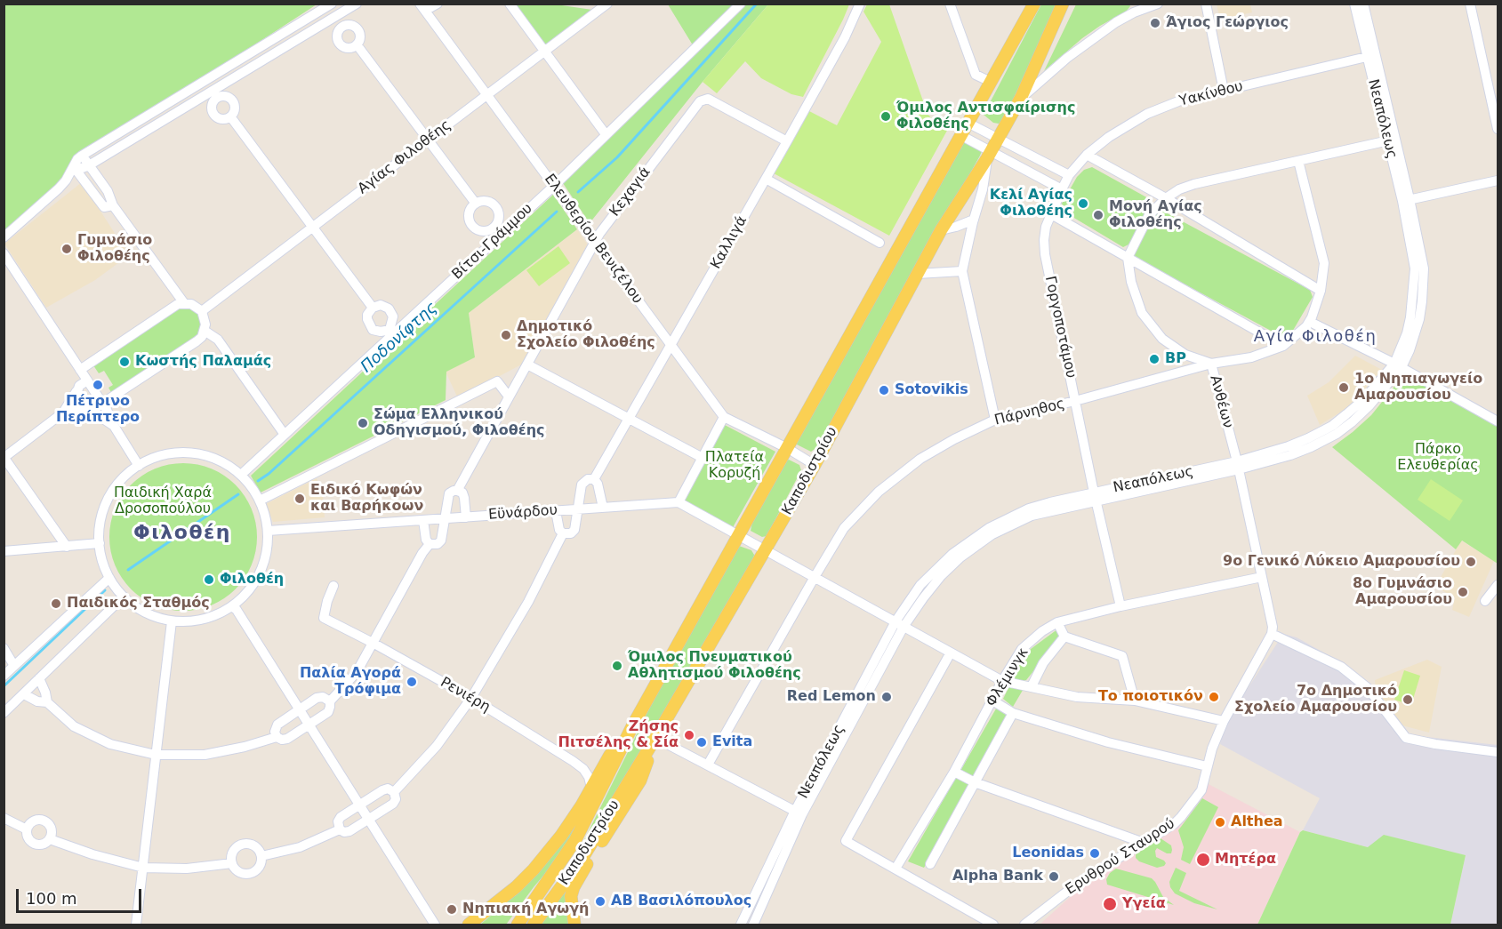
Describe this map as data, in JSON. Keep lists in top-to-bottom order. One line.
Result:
{"streets":{"main road":["Καποδιστρίου"],"street":["Υακίνθου","Νεαπόλεως","Αγίας Φιλοθέης","Κεχαγιά","Ελευθερίου Βενιζέλου","Βίτσι-Γράμμου","Καλλιγά","Γοργοποτάμου","Ανθέων","Πάρνηθος","Εϋνάρδου","Φλέμινγκ","Ρενιέρη","Ερυθρού Σταυρού"]},"crossings":[["Υακίνθου","Νεαπόλεως"],["Υακίνθου","Γοργοποτάμου"],["Νεαπόλεως","Γοργοποτάμου"],["Νεαπόλεως","Ανθέων"],["Αγίας Φιλοθέης","Ελευθερίου Βενιζέλου"],["Κεχαγιά","Ελευθερίου Βενιζέλου"],["Κεχαγιά","Καλλιγά"],["Κεχαγιά","Εϋνάρδου"],["Κεχαγιά","Ρενιέρη"],["Ελευθερίου Βενιζέλου","Βίτσι-Γράμμου"],["Ελευθερίου Βενιζέλου","Καλλιγά"],["Ελευθερίου Βενιζέλου","Καποδιστρίου"],["Βίτσι-Γράμμου","Εϋνάρδου"],["Καλλιγά","Εϋνάρδου"],["Καλλιγά","Ρενιέρη"],["Γοργοποτάμου","Πάρνηθος"],["Γοργοποτάμου","Φλέμινγκ"],["Ανθέων","Πάρνηθος"],["Ανθέων","Φλέμινγκ"],["Ανθέων","Ερυθρού Σταυρού"]],"districts":["Αγία Φιλοθέη","Φιλοθέη"],"water":["Ποδονίφτης"],"parks":["Πάρκο Ελευθερίας","Πλατεία Κορυζή","Παιδική Χαρά Δροσοπούλου"],"places":["Άγιος Γεώργιος","Όμιλος Αντισφαίρισης Φιλοθέης","Κελί Αγίας Φιλοθέης","Μονή Αγίας Φιλοθέης","Γυμνάσιο Φιλοθέης","Δημοτικό Σχολείο Φιλοθέης","BP","Κωστής Παλαμάς","Πέτρινο Περίπτερο","1ο Νηπιαγωγείο Αμαρουσίου","Sotovikis","Σώμα Ελληνικού Οδηγισμού, Φιλοθέης","Ειδικό Κωφών και Βαρήκοων","9ο Γενικό Λύκειο Αμαρουσίου","Φιλοθέη","8ο Γυμνάσιο Αμαρουσίου","Παιδικός Σταθμός","Όμιλος Πνευματικού Αθλητισμού Φιλοθέης","Παλία Αγορά Τρόφιμα","Red Lemon","Το ποιοτικόν","7ο Δημοτικό Σχολείο Αμαρουσίου","Ζήσης Πιτσέλης & Σία","Evita","Althea","Leonidas","Μητέρα","Alpha Bank","ΑΒ Βασιλόπουλος","Υγεία","Νηπιακή Αγωγή"],"scale_bar":"100 m"}
